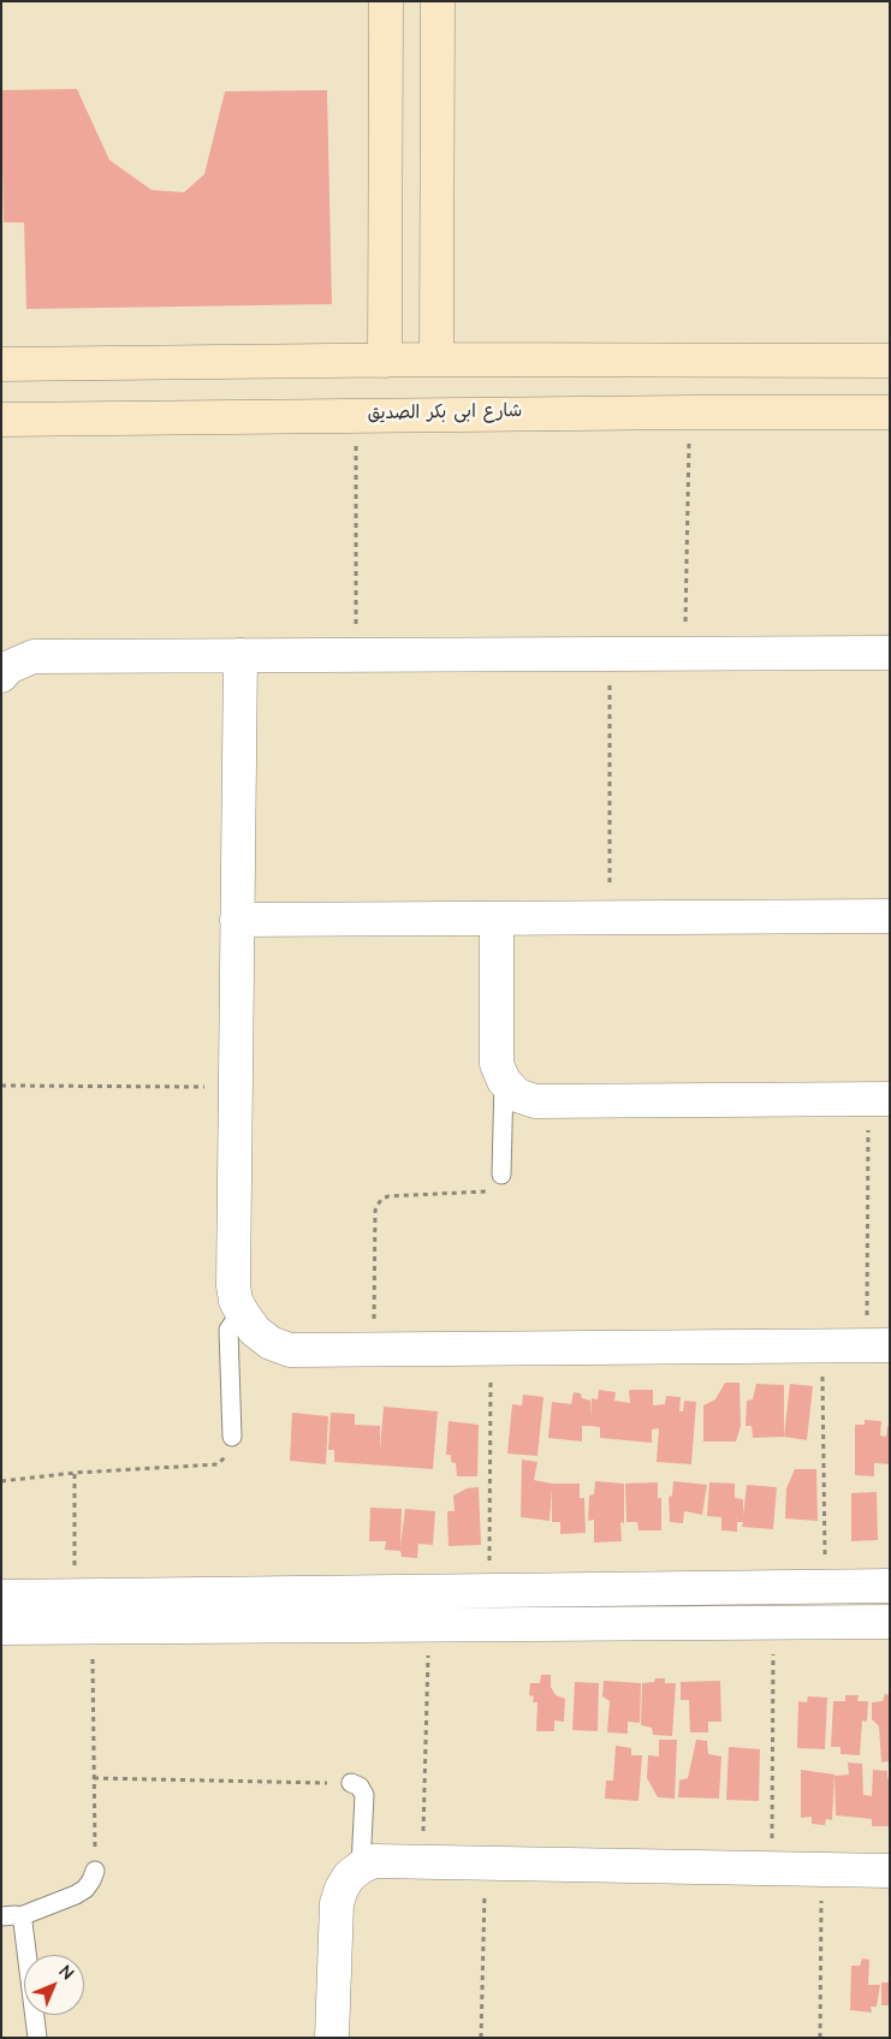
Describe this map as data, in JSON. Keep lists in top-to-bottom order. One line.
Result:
{"streets":{"main road":["شارع ابى بكر الصديق"]},"north":"top right"}
